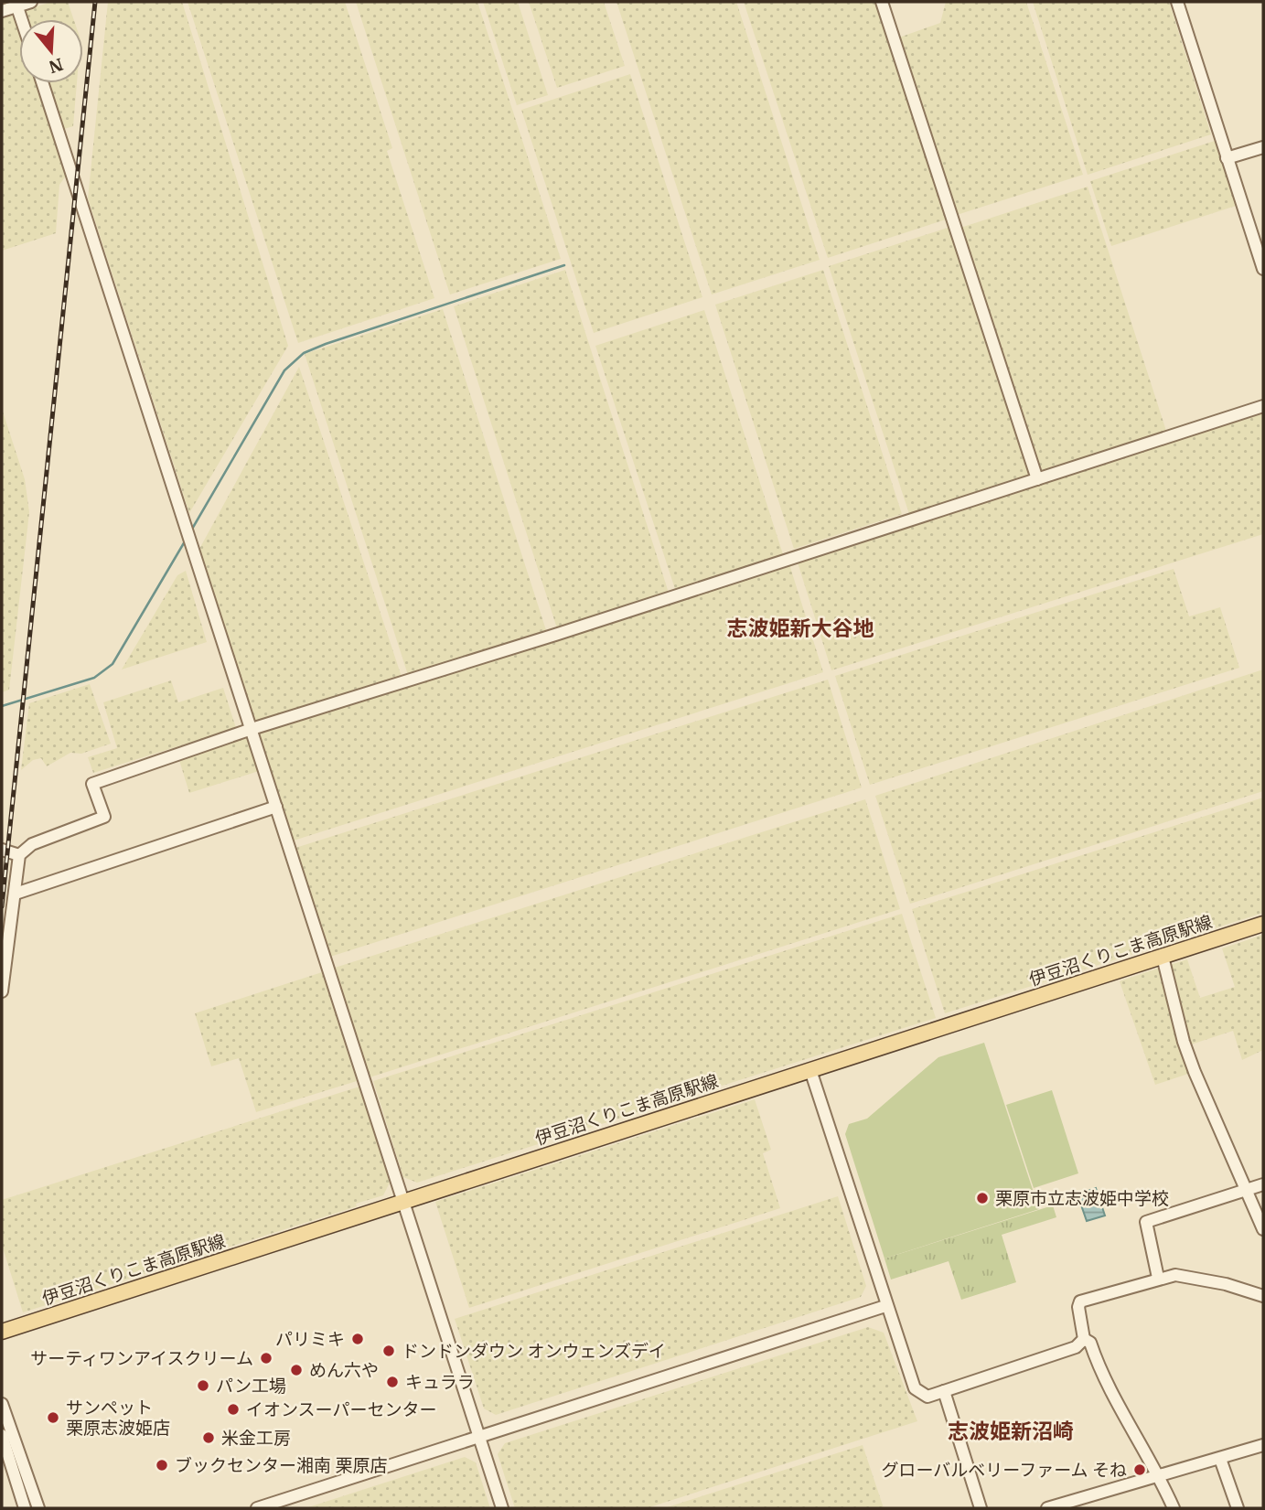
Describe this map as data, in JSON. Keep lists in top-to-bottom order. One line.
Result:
{"streets":{"main road":["伊豆沼くりこま高原駅線"]},"districts":["志波姫新大谷地","志波姫新沼崎"],"places":["栗原市立志波姫中学校","パリミキ","ドンドンダウン オンウェンズデイ","サーティワンアイスクリーム","めん六や","キュララ","パン工場","イオンスーパーセンター","サンペット 栗原志波姫店","米金工房","ブックセンター湘南 栗原店","グローバルベリーファーム そね"],"north":"bottom"}
